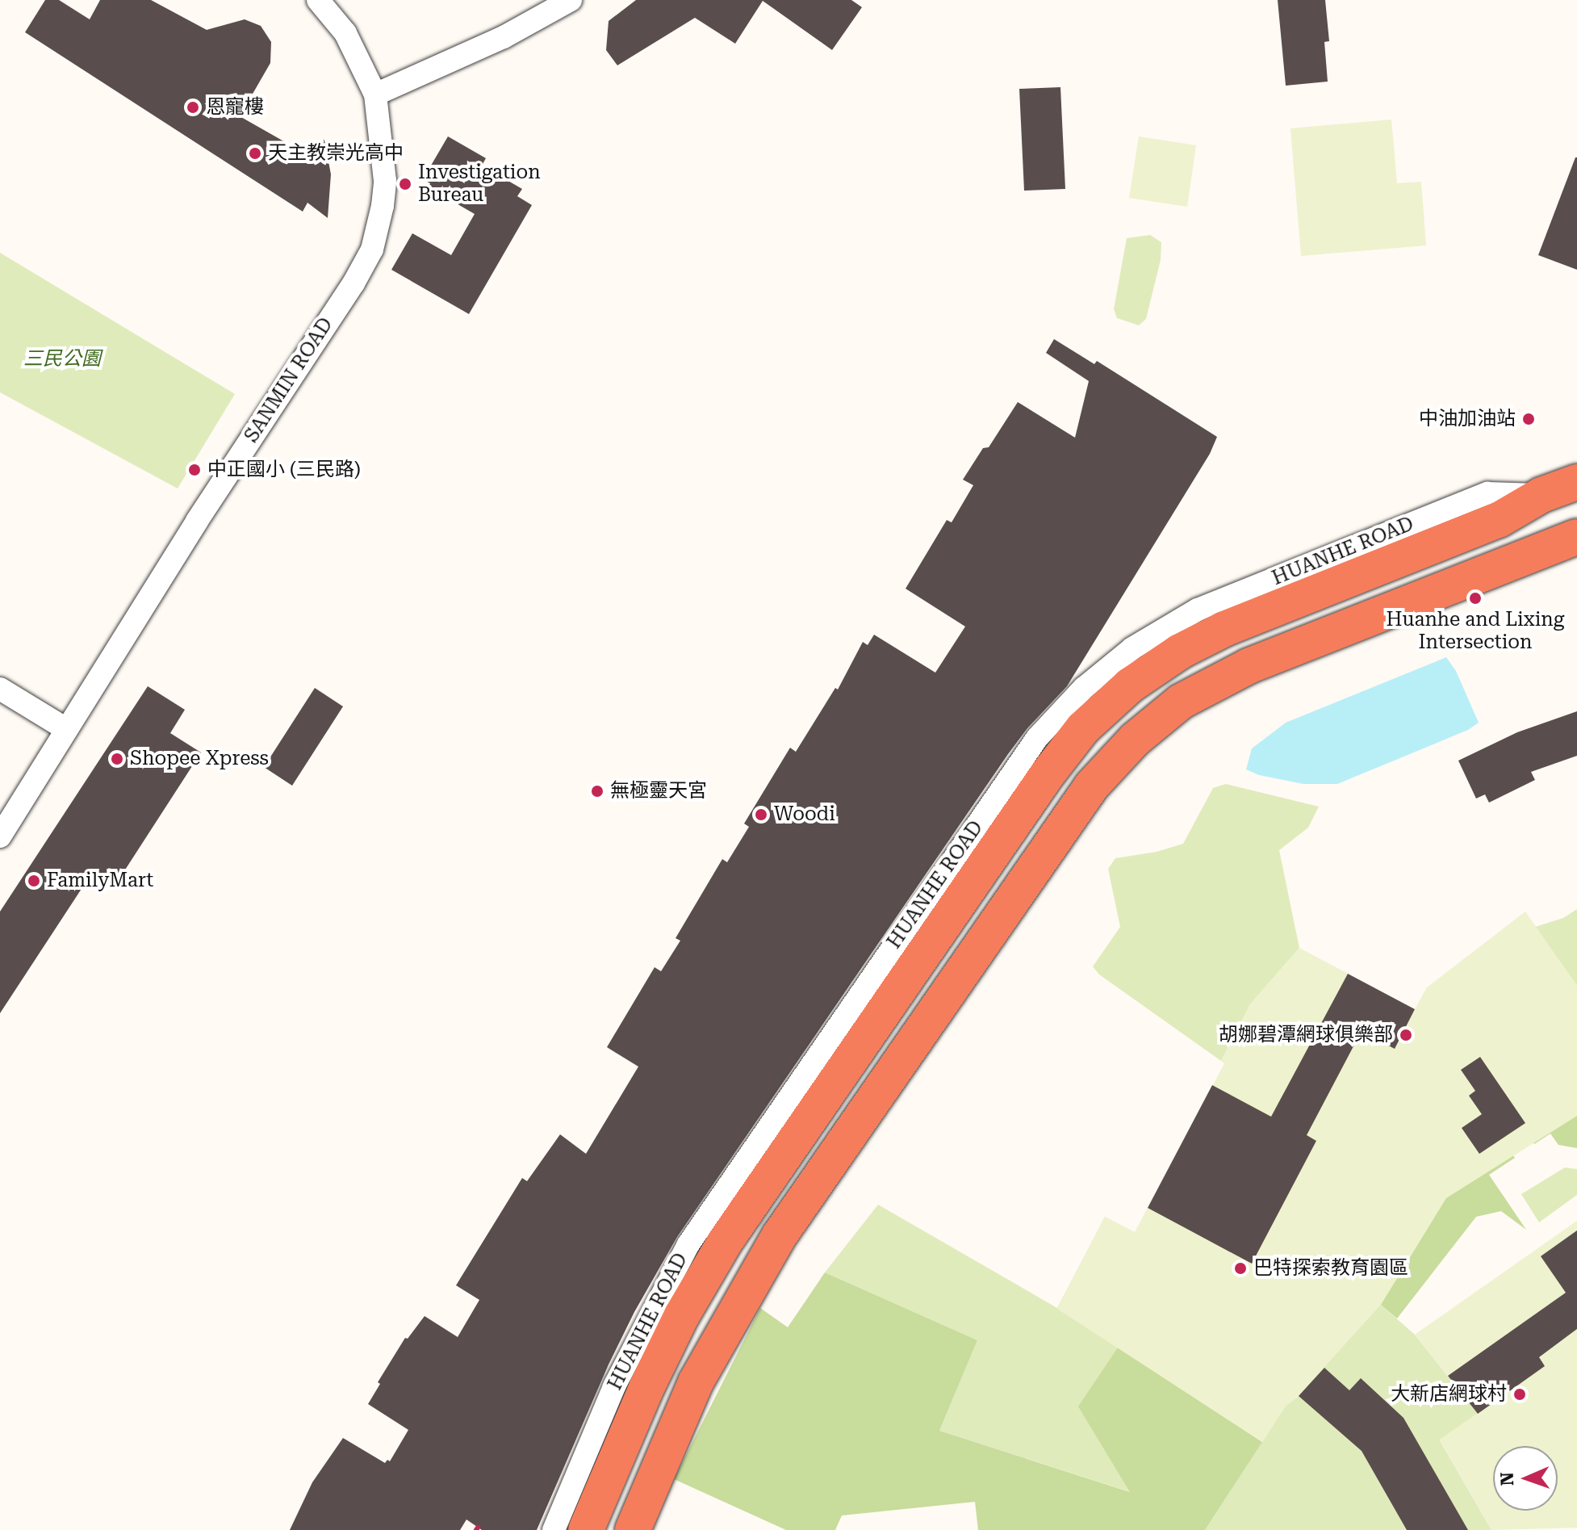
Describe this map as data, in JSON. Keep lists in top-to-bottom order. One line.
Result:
{"streets":{"highway":["HUANHE ROAD"],"street":["SANMIN ROAD"]},"parks":["三民公園"],"places":["恩寵樓","天主教崇光高中","Investigation Bureau","中油加油站","中正國小 (三民路)","Huanhe and Lixing Intersection","Shopee Xpress","無極靈天宮","Woodi","FamilyMart","胡娜碧潭網球俱樂部","巴特探索教育園區","大新店網球村"],"north":"left"}
